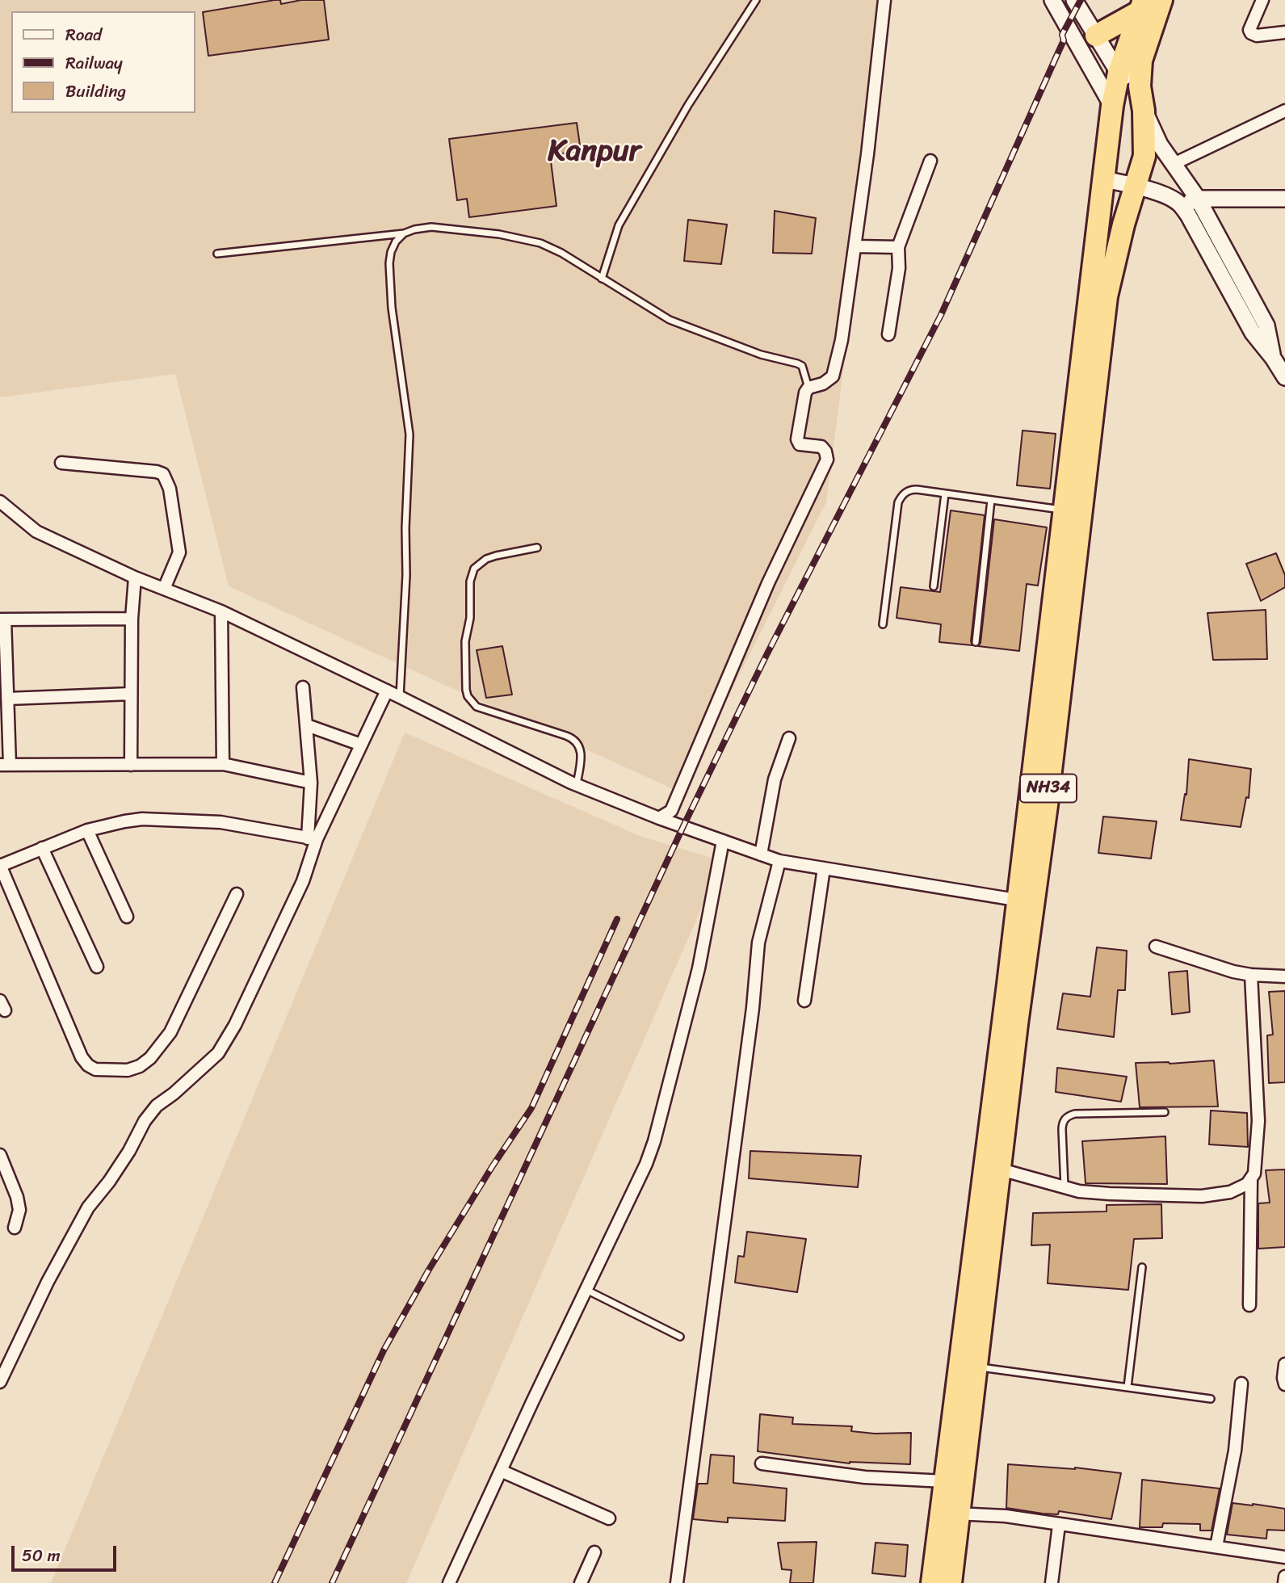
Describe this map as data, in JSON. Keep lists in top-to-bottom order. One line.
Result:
{"streets":{"highway":["NH34"]},"districts":["Kanpur"],"legend":["Road","Railway","Building"],"scale_bar":"50 m"}
